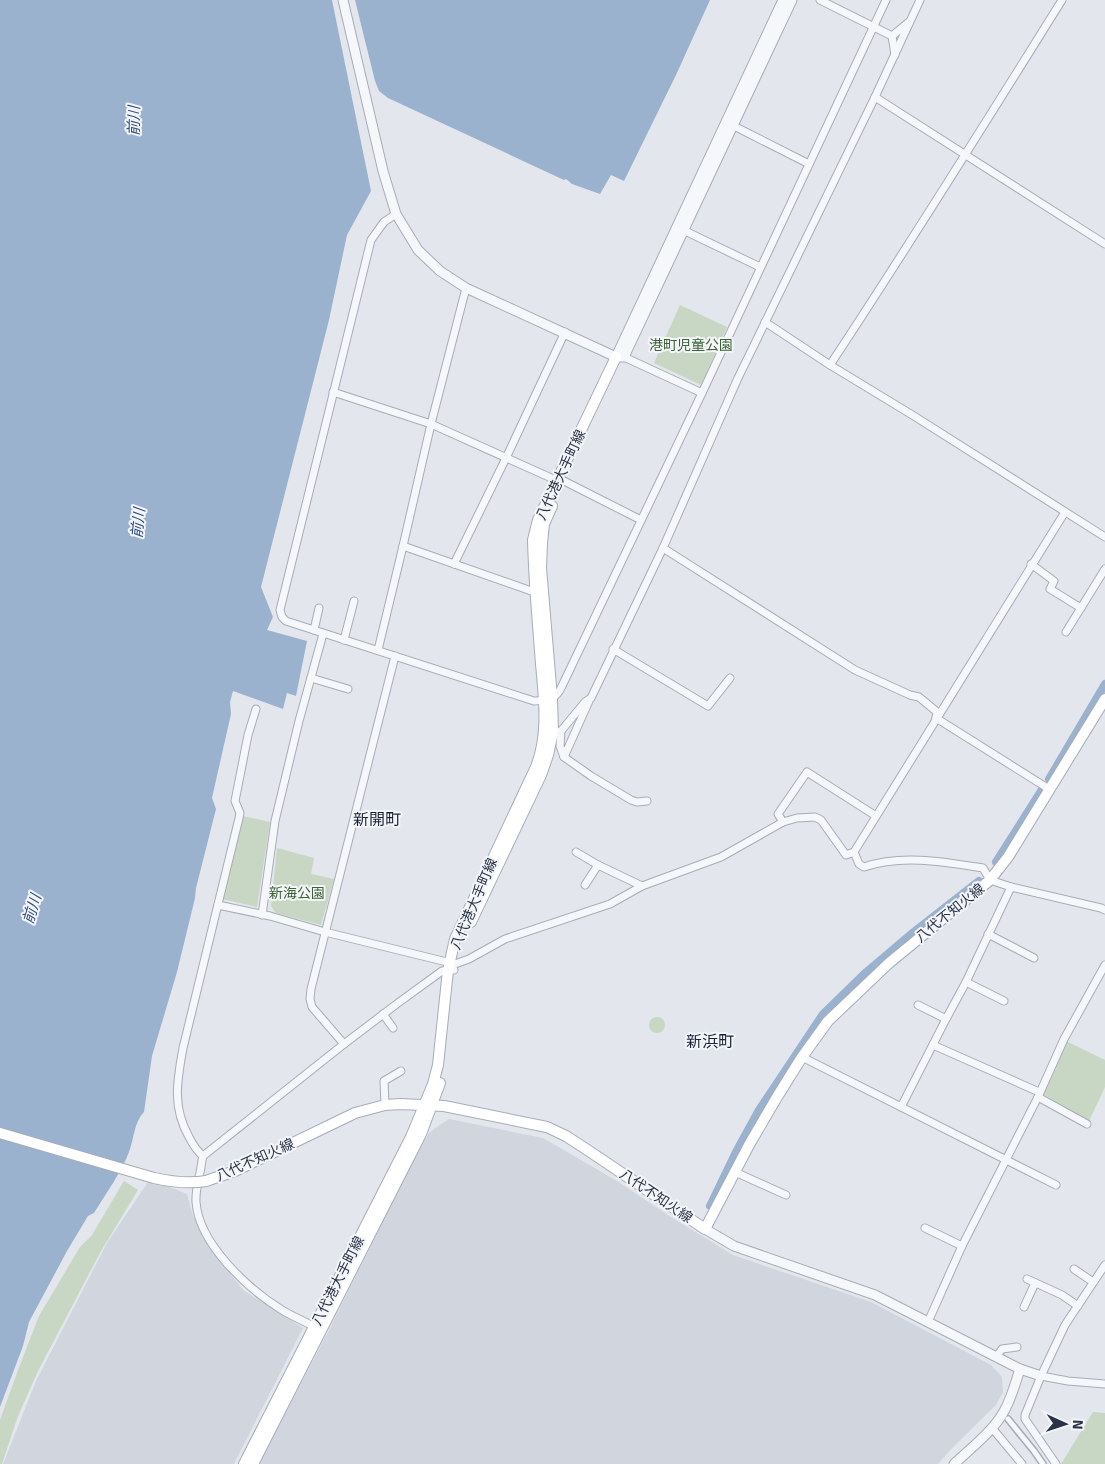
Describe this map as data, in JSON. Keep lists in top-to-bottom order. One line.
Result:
{"streets":{"main road":["八代港大手町線","八代不知火線"]},"crossings":[["八代港大手町線","八代不知火線"]],"districts":["新開町","新浜町"],"water":["前川"],"parks":["港町児童公園","新海公園"],"north":"right"}
